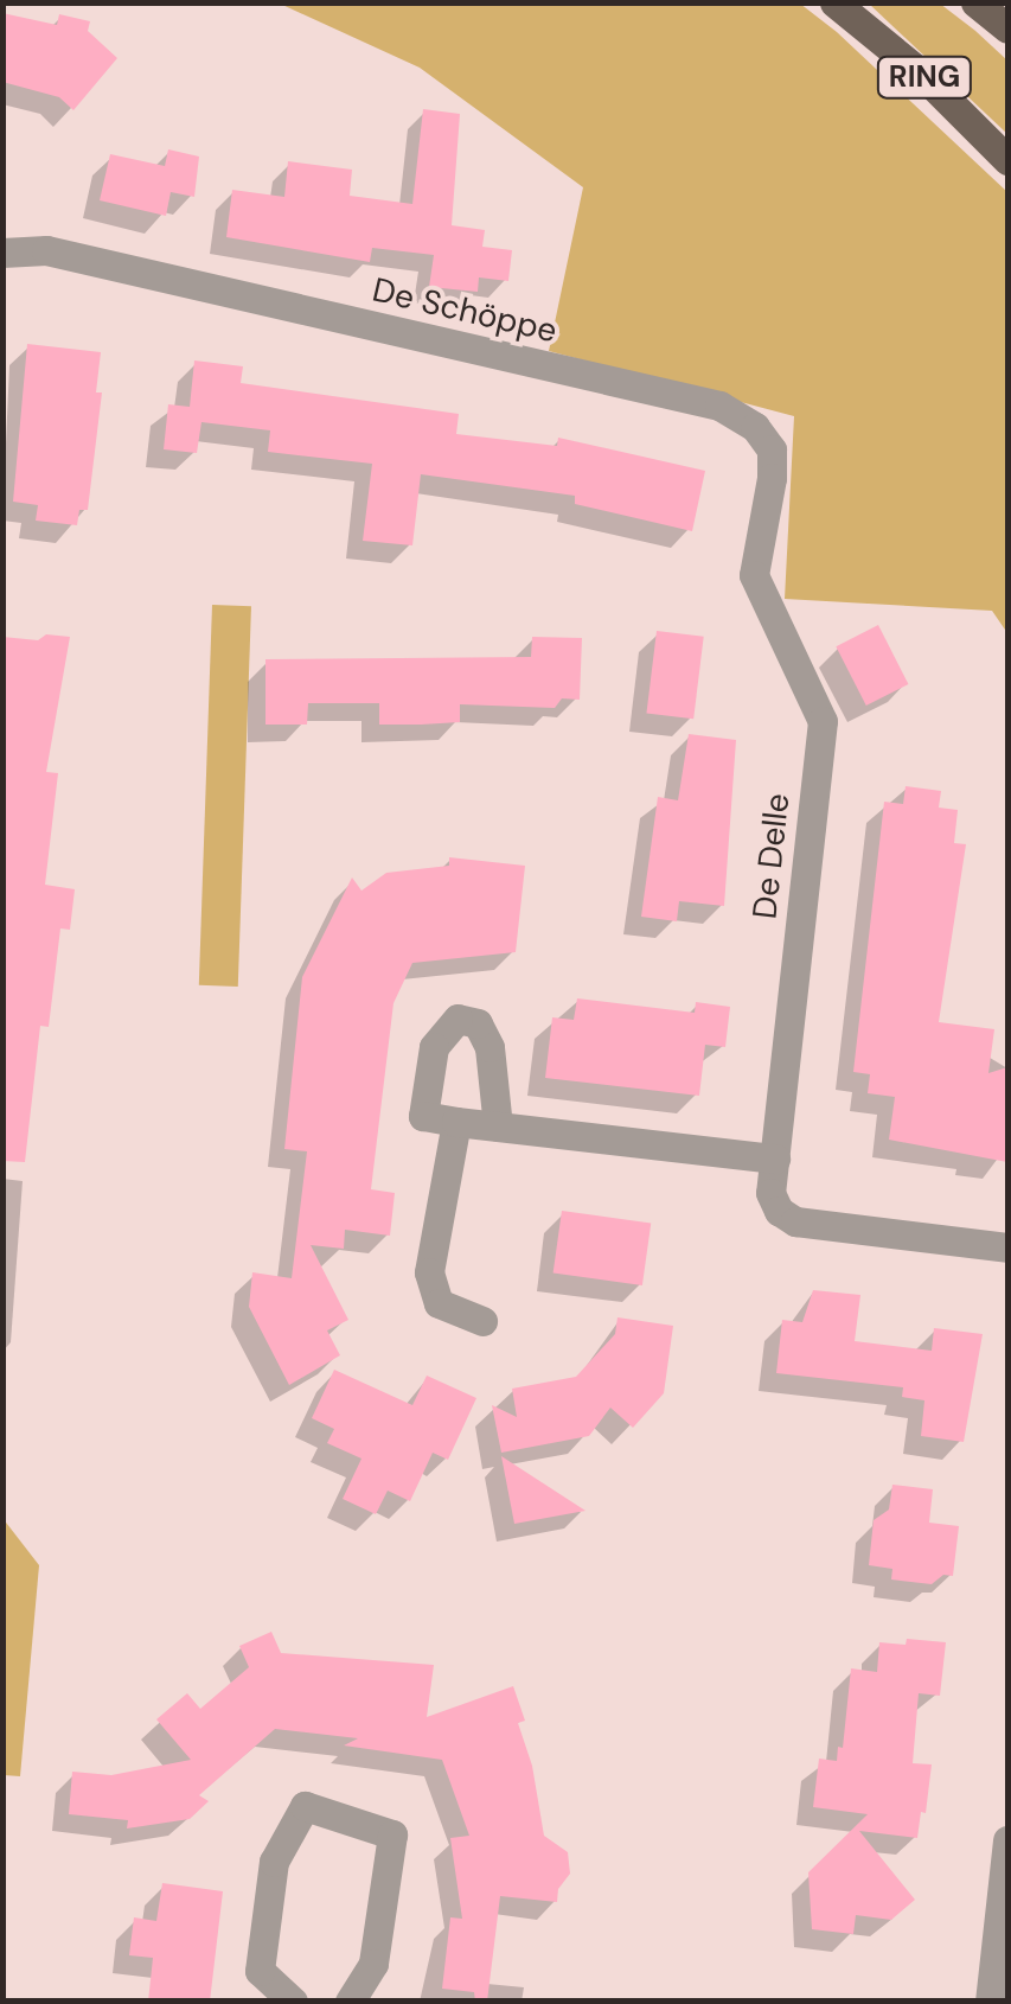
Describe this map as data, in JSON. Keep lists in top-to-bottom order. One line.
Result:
{"streets":{"main road":["RING"],"street":["De Schöppe","De Delle"]},"crossings":[["De Schöppe","De Delle"]]}
